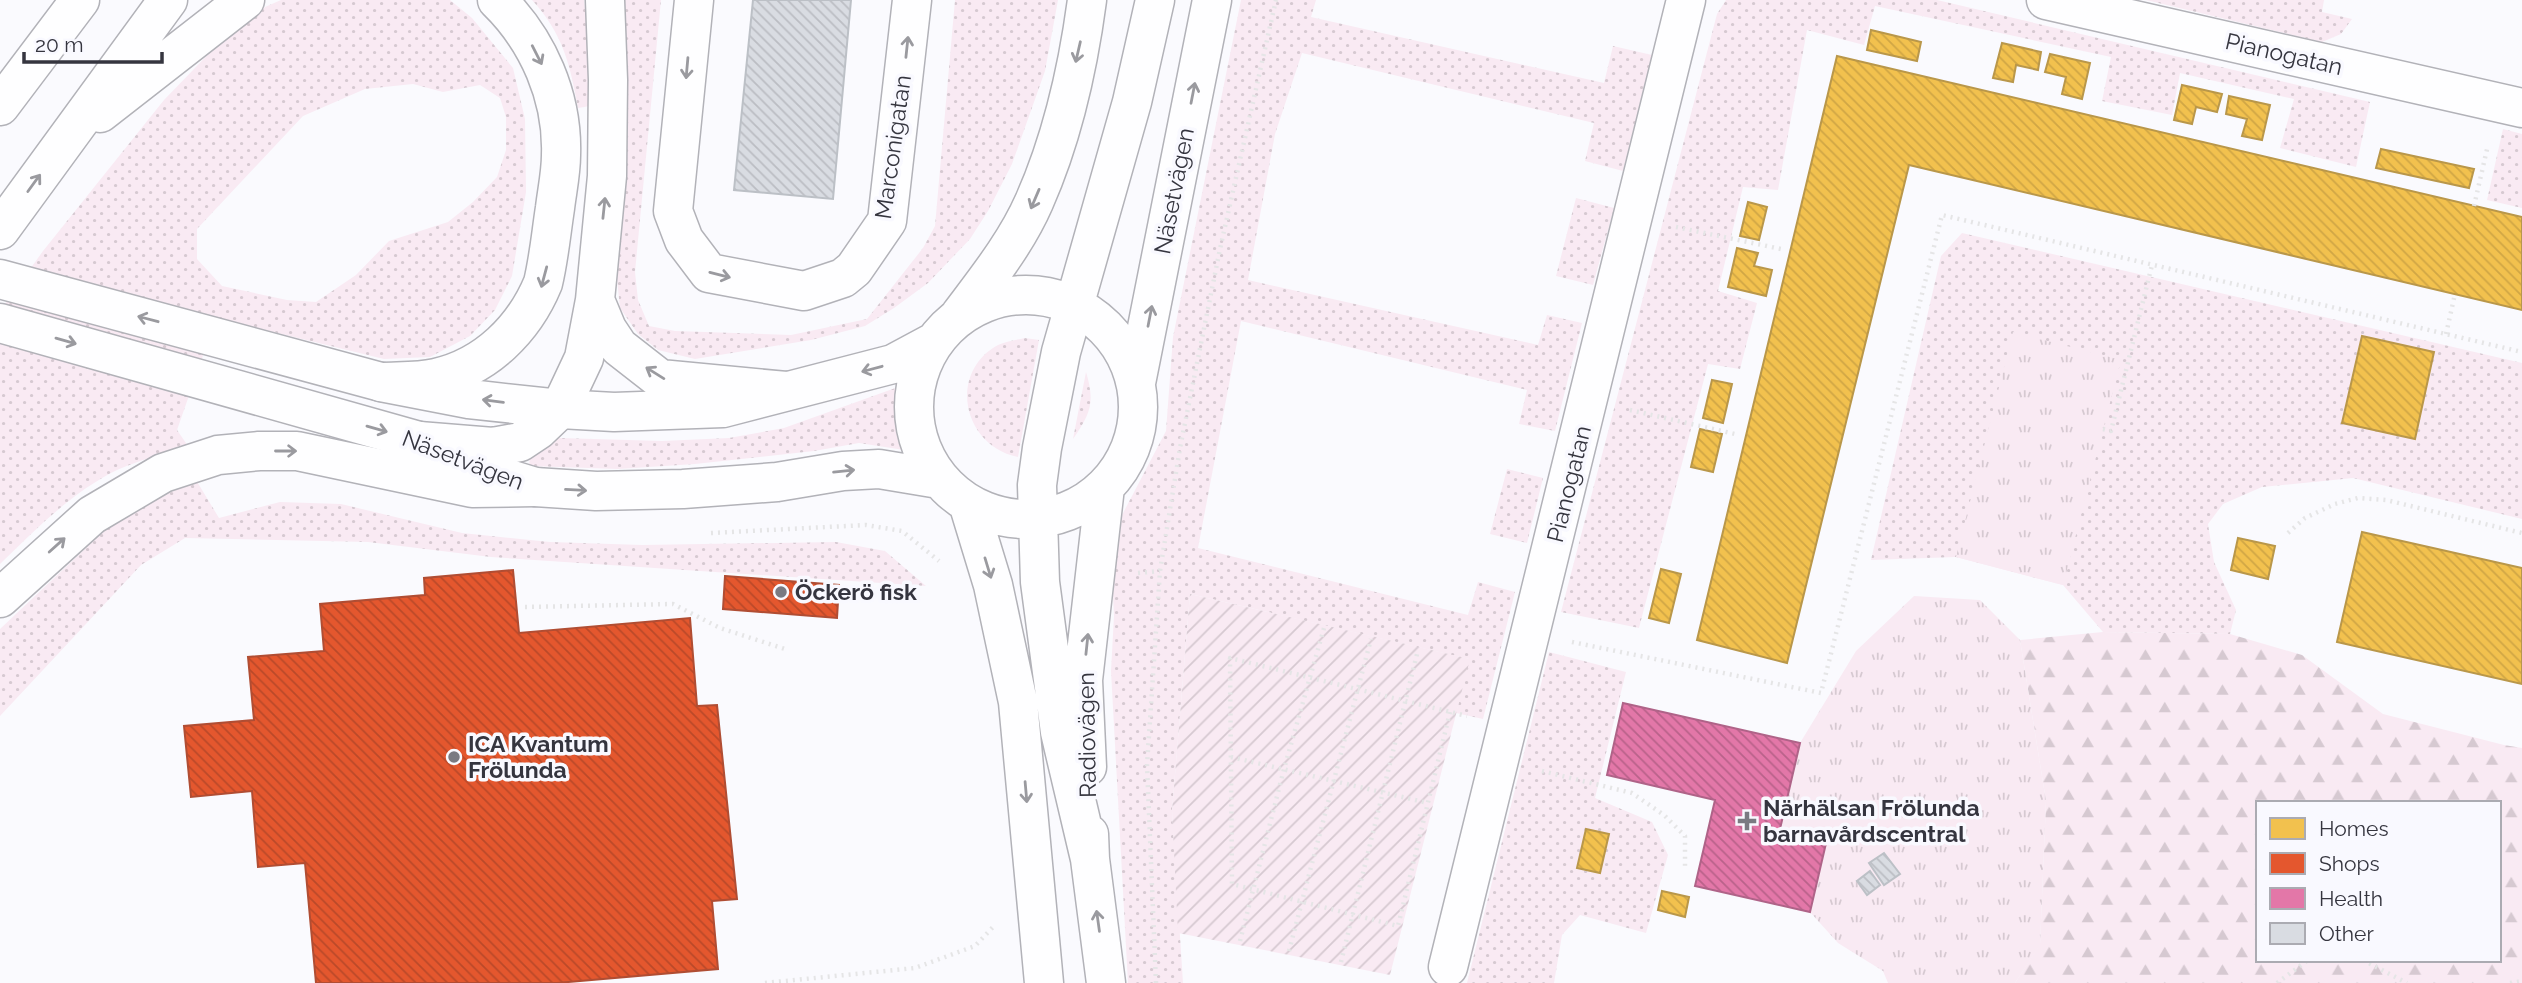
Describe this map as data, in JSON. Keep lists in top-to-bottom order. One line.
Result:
{"streets":{"main road":["Pianogatan","Marconigatan","Näsetvägen","Radiovägen"]},"crossings":[["Näsetvägen","Radiovägen"]],"places":{"other":["Öckerö fisk","ICA Kvantum Frölunda"],"health":["Närhälsan Frölunda barnavårdscentral"]},"legend":["Homes","Shops","Health","Other"],"scale_bar":"20 m"}
